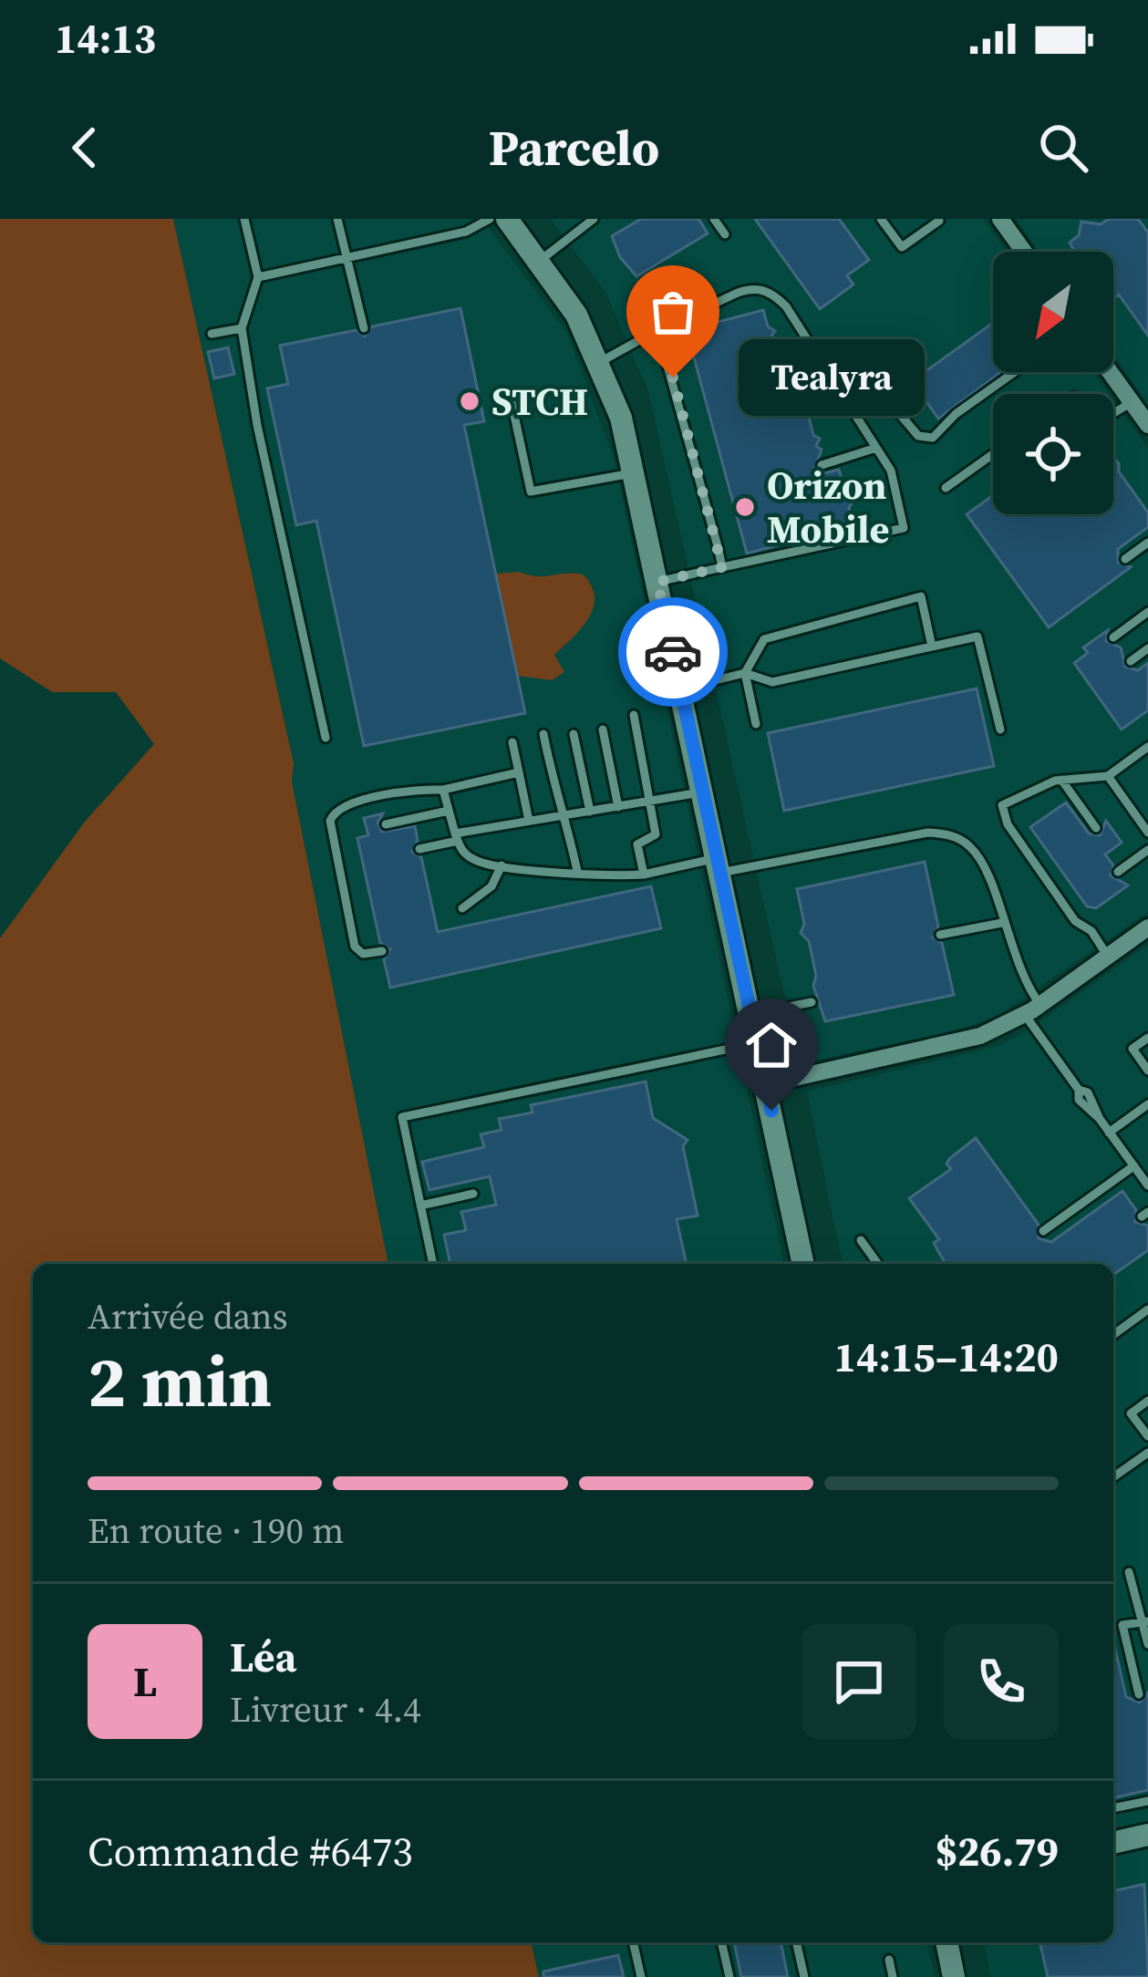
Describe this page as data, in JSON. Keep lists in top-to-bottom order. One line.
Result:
{"places":["Tealyra","STCH","Orizon Mobile"],"north":"bottom left","page":{"status":"14:13","header":"Parcelo","bubble":"Tealyra","heading":["2 min","Arrivée dans","14:15–14:20"],"panel":["Léa","Livreur · 4.4","Commande #6473","$26.79"],"bar":"En route · 190 m","round":"L"}}
